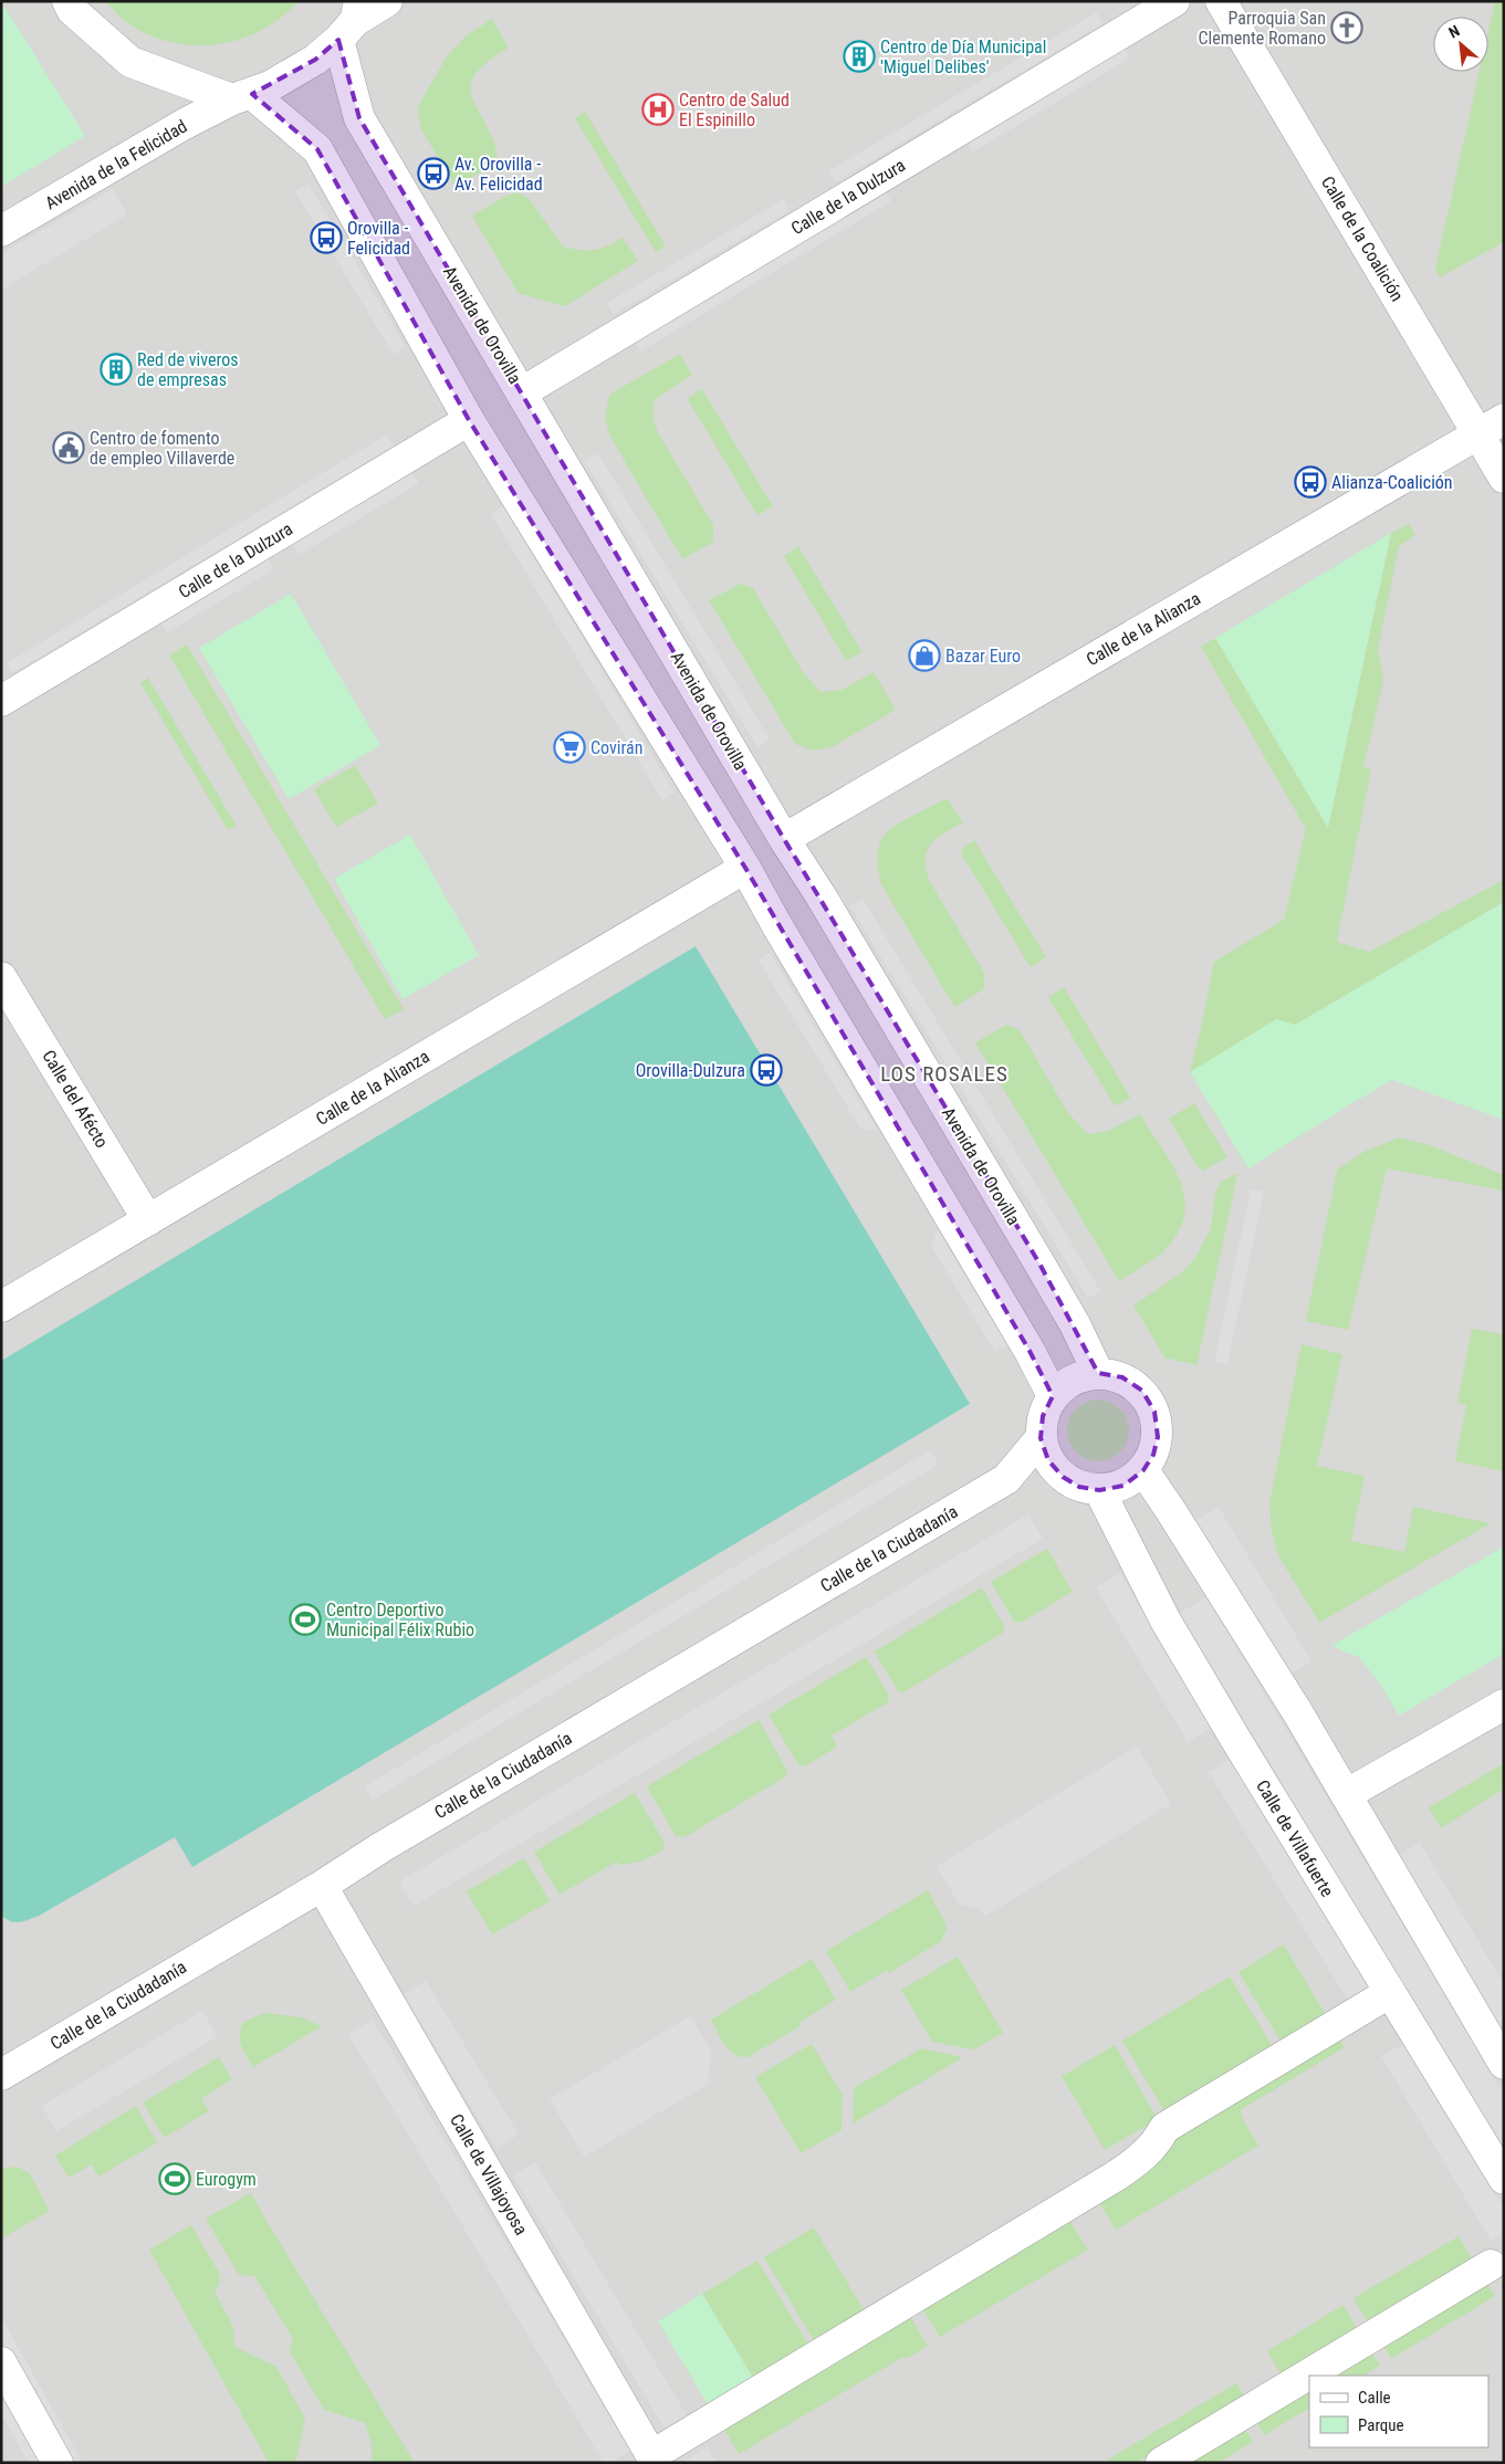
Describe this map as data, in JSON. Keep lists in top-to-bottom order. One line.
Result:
{"streets":{"street":["Avenida de la Felicidad","Calle de la Dulzura","Calle de la Coalición","Avenida de Orovilla","Calle de la Alianza","Calle del Afécto","Calle de la Ciudadanía","Calle de Villafuerte","Calle de Villajoyosa"]},"crossings":[["Avenida de la Felicidad","Avenida de Orovilla"],["Calle de la Dulzura","Avenida de Orovilla"],["Calle de la Coalición","Calle de la Alianza"],["Avenida de Orovilla","Calle de la Alianza"],["Avenida de Orovilla","Calle de la Ciudadanía"],["Avenida de Orovilla","Calle de Villafuerte"],["Calle de la Alianza","Calle del Afécto"],["Calle de la Ciudadanía","Calle de Villafuerte"],["Calle de la Ciudadanía","Calle de Villajoyosa"]],"districts":["LOS ROSALES"],"places":{"church":["Parroquia San Clemente Romano"],"building":["Centro de Día Municipal 'Miguel Delibes'","Red de viveros de empresas"],"hospital":["Centro de Salud El Espinillo"],"bus stop":["Av. Orovilla - Av. Felicidad","Orovilla - Felicidad","Alianza-Coalición","Orovilla-Dulzura"],"public building":["Centro de fomento de empleo Villaverde"],"shop":["Bazar Euro"],"supermarket":["Covirán"],"sports":["Centro Deportivo Municipal Félix Rubio","Eurogym"]},"legend":["Calle","Parque"],"north":"top left"}
